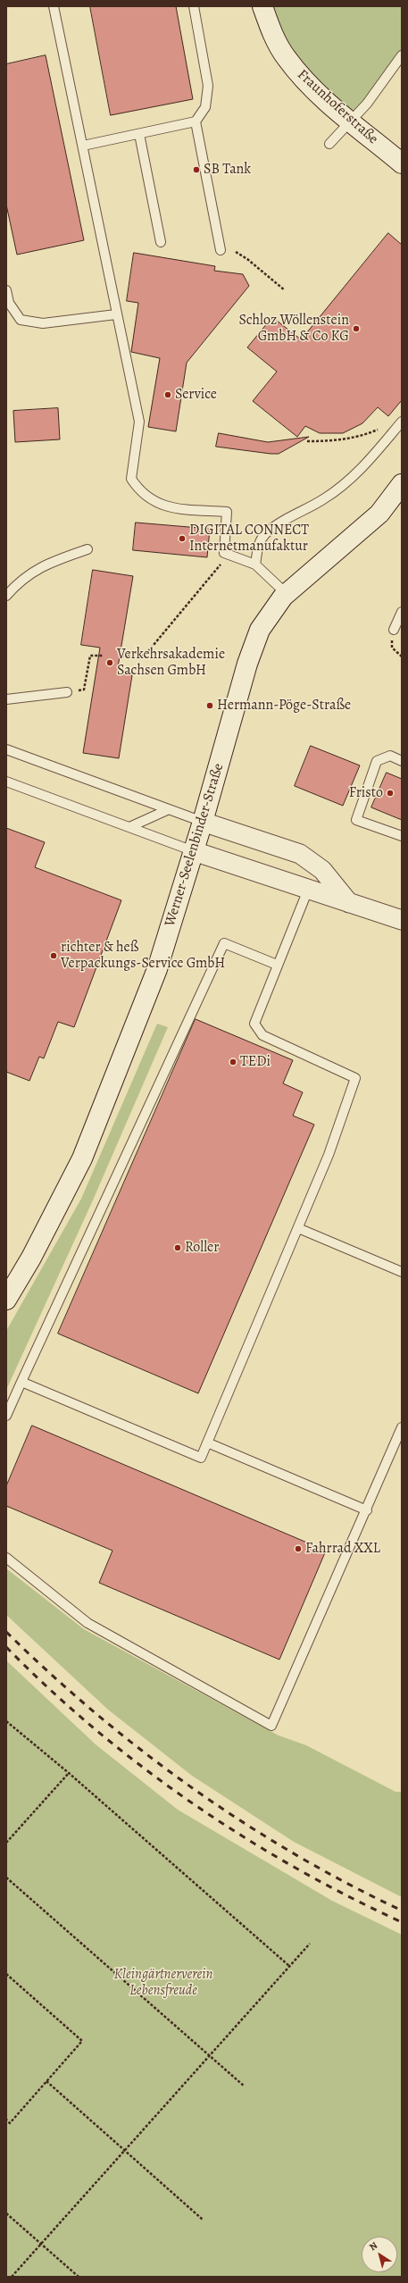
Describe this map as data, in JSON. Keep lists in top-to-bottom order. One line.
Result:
{"streets":{"main road":["Fraunhoferstraße","Werner-Seelenbinder-Straße"]},"parks":["Kleingärtnerverein Lebensfreude"],"places":["SB Tank","Schloz Wöllenstein GmbH & Co KG","Service","DIGITAL CONNECT Internetmanufaktur","Verkehrsakademie Sachsen GmbH","Hermann-Pöge-Straße","Fristo","richter & heß Verpackungs-Service GmbH","TEDi","Roller","Fahrrad XXL"],"north":"top left"}
